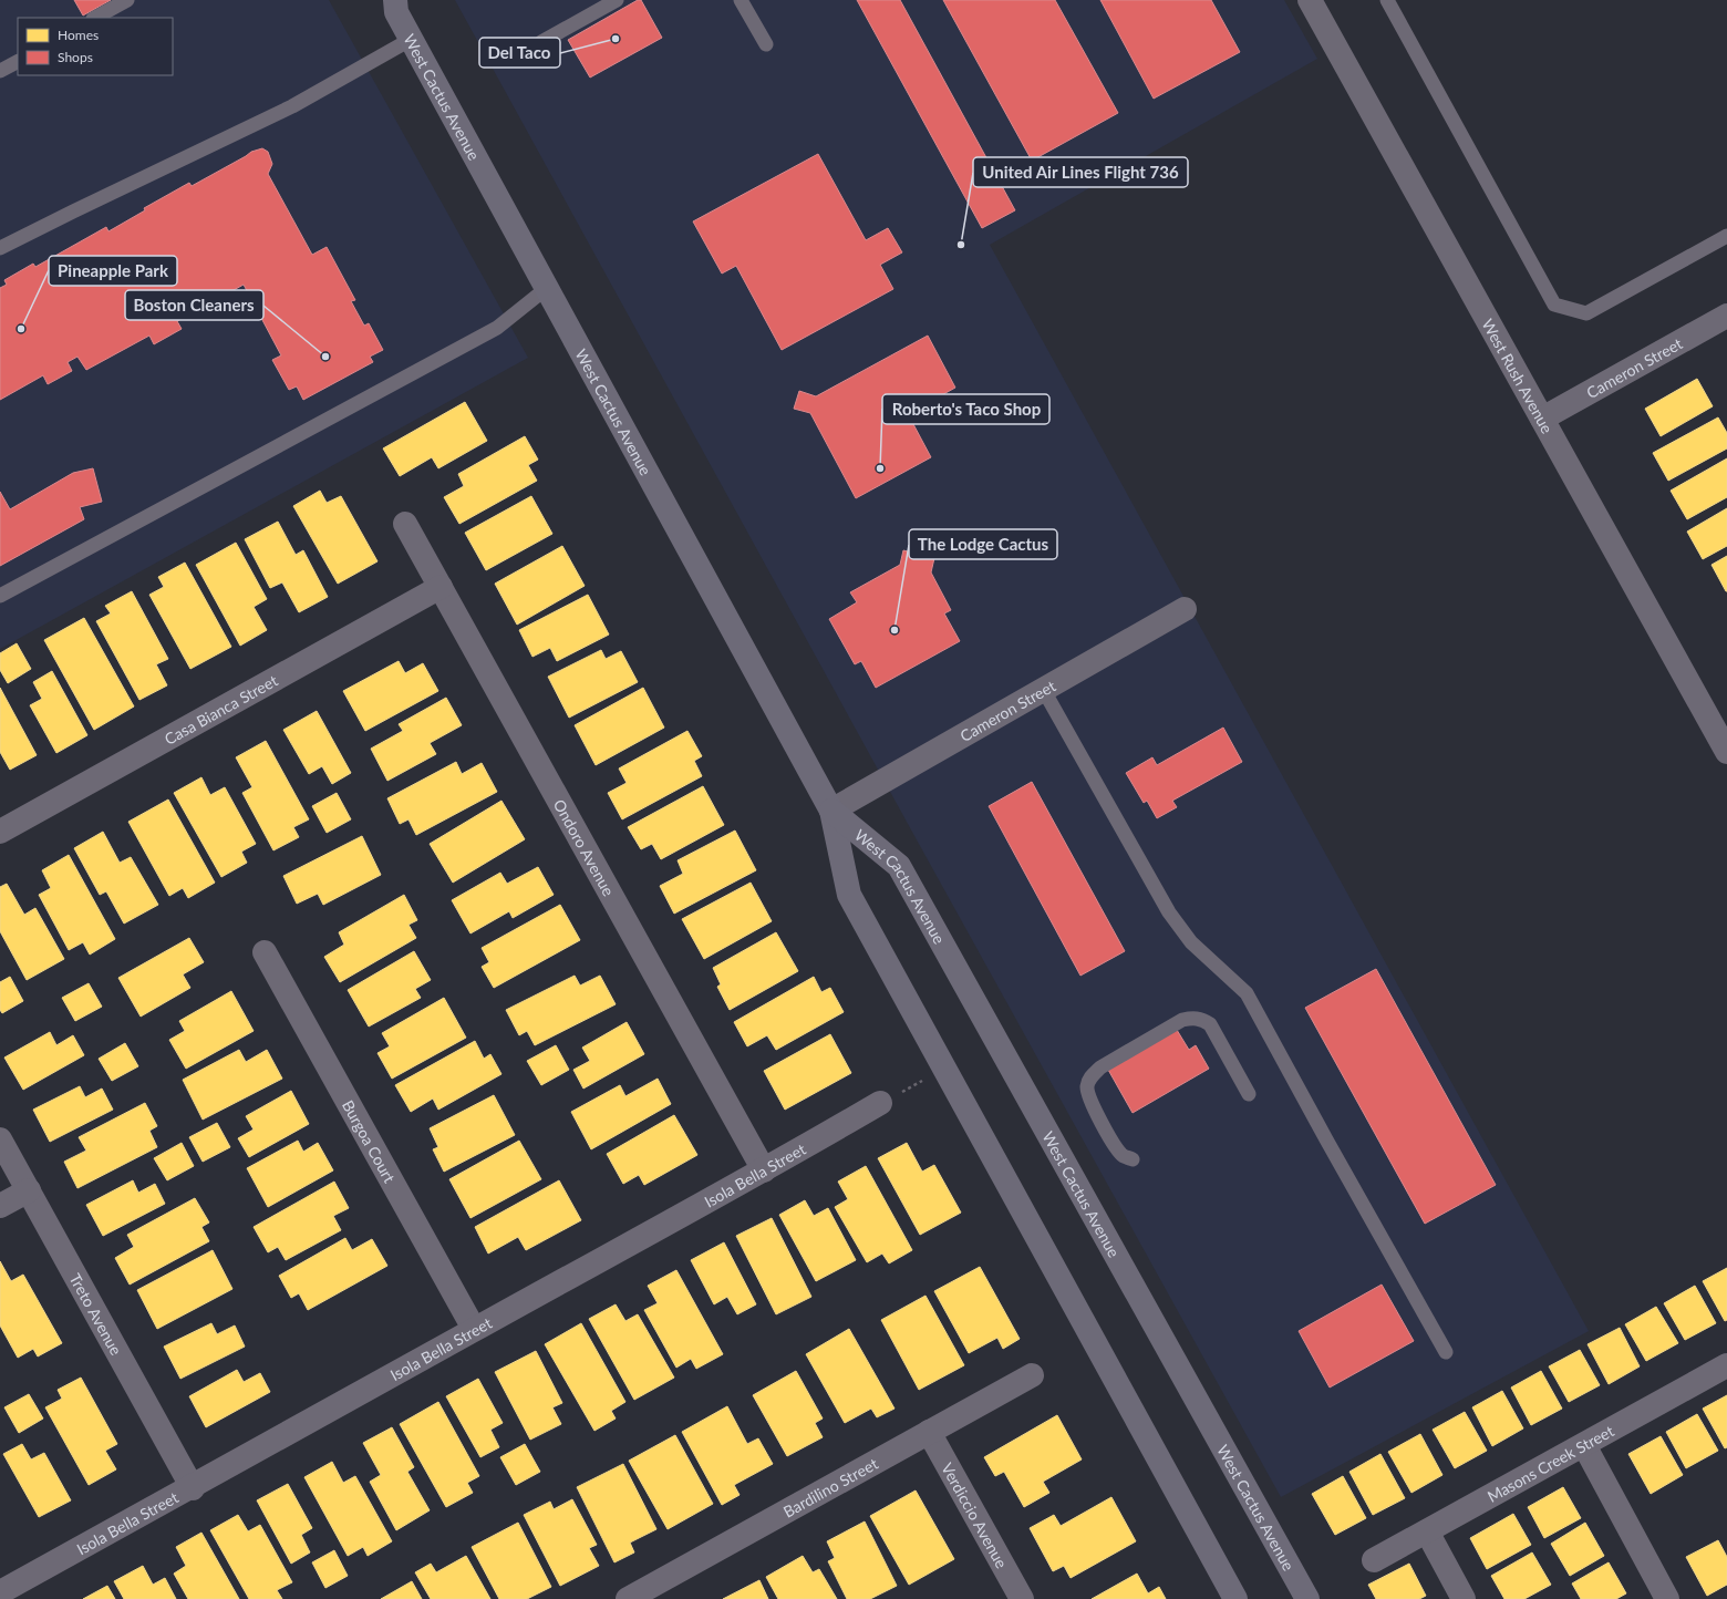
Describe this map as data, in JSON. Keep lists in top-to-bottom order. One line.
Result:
{"streets":{"main road":["West Cactus Avenue"],"street":["Cameron Street","West Rush Avenue","Casa Bianca Street","Ondoro Avenue","Burgoa Court","Isola Bella Street","Treto Avenue","Masons Creek Street","Bardilino Street","Verdiccio Avenue"]},"crossings":[["West Cactus Avenue","Cameron Street"],["Cameron Street","West Rush Avenue"],["Casa Bianca Street","Ondoro Avenue"],["Ondoro Avenue","Isola Bella Street"],["Burgoa Court","Isola Bella Street"],["Isola Bella Street","Treto Avenue"],["Bardilino Street","Verdiccio Avenue"]],"places":["Del Taco","United Air Lines Flight 736","Pineapple Park","Boston Cleaners","Roberto's Taco Shop","The Lodge Cactus"],"legend":["Homes","Shops"]}
